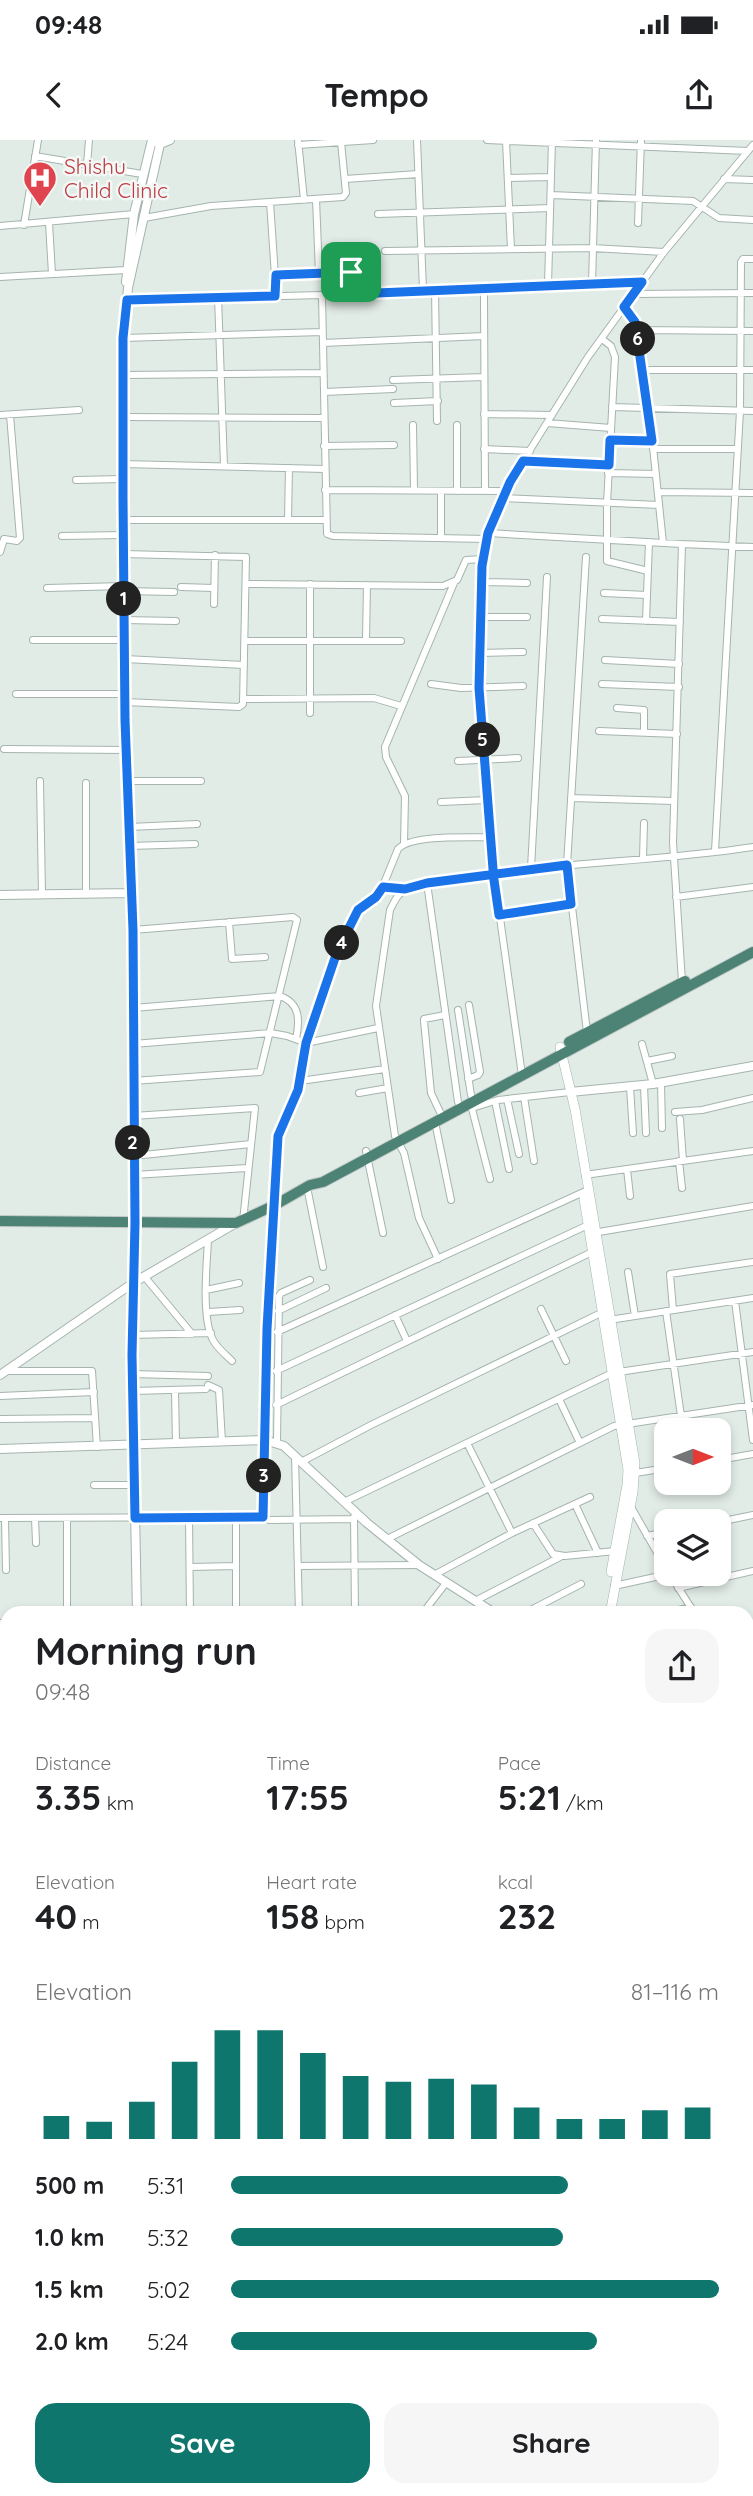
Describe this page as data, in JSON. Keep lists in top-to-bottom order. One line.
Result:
{"places":{"hospital":["Shishu Child Clinic"]},"north":"right","page":{"status":"09:48","header":"Tempo","pins":["6","1","5","4","2","3"],"heading":["Morning run","09:48"],"stats":[["Distance","3.35 km"],["Time","17:55"],["Pace","5:21 /km"],["Elevation","40 m"],["Heart rate","158 bpm"],["kcal","232"]],"chart":["Elevation","81–116 m"],"list":[{"name":"500 m","note":"5:31"},{"name":"1.0 km","note":"5:32"},{"name":"1.5 km","note":"5:02"},{"name":"2.0 km","note":"5:24"}],"buttons":["Save","Share"]}}
